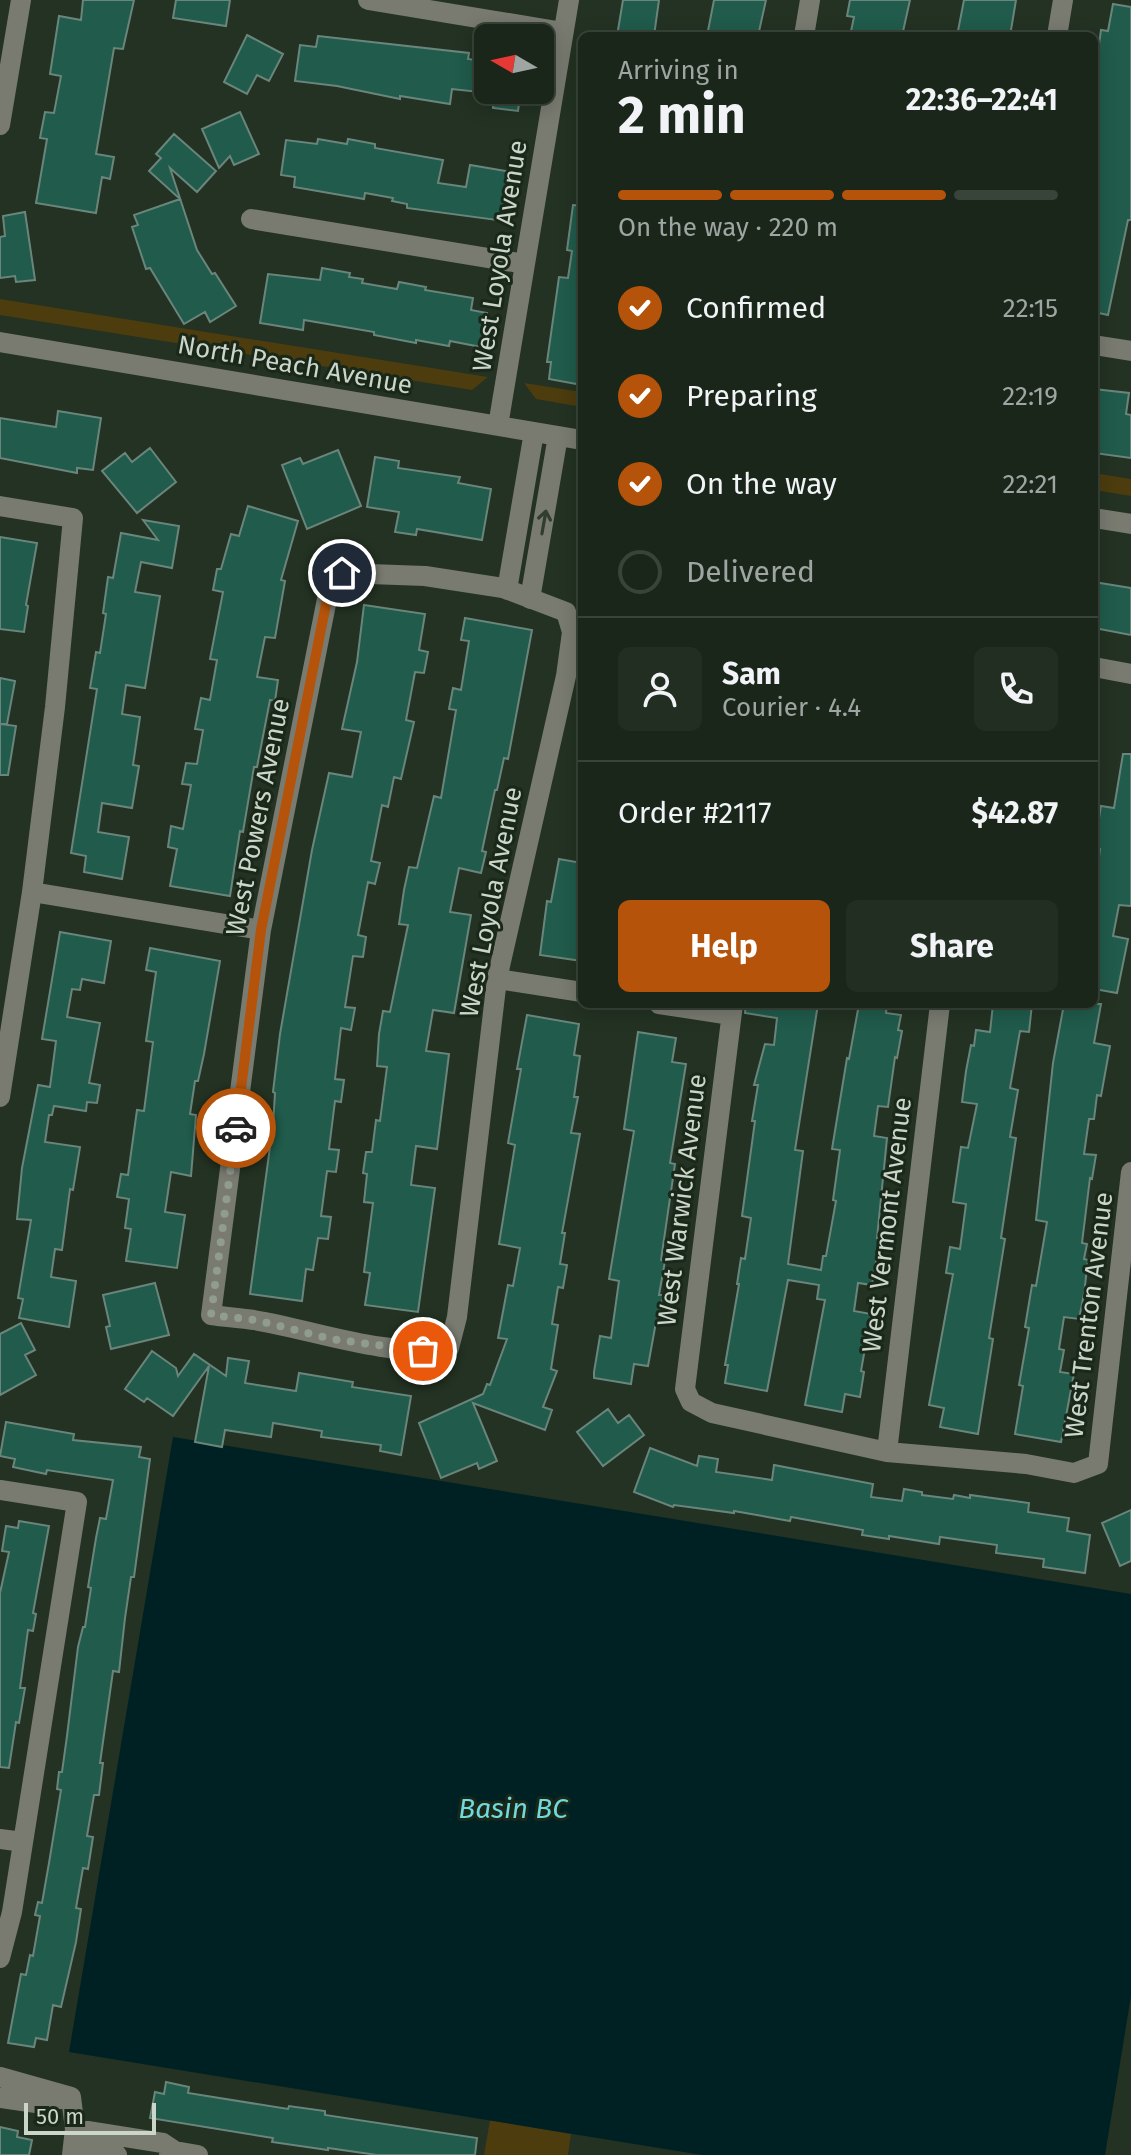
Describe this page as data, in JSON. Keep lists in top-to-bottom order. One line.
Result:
{"streets":{"street":["West Loyola Avenue","North Peach Avenue","West Powers Avenue","West Warwick Avenue","West Vermont Avenue","West Trenton Avenue"]},"crossings":[["West Loyola Avenue","North Peach Avenue"],["West Loyola Avenue","West Powers Avenue"],["West Warwick Avenue","West Vermont Avenue"],["West Warwick Avenue","West Trenton Avenue"],["West Vermont Avenue","West Trenton Avenue"]],"water":["Basin BC"],"scale_bar":"50 m","north":"left","page":{"heading":["2 min","Arriving in","22:36–22:41"],"panel":["Sam","Courier · 4.4","Order #2117","$42.87"],"bar":"On the way · 220 m","list":[["Confirmed","22:15"],["Preparing","22:19"],["On the way","22:21"],"Delivered"],"buttons":["Help","Share"],"scale":"50 m"}}
